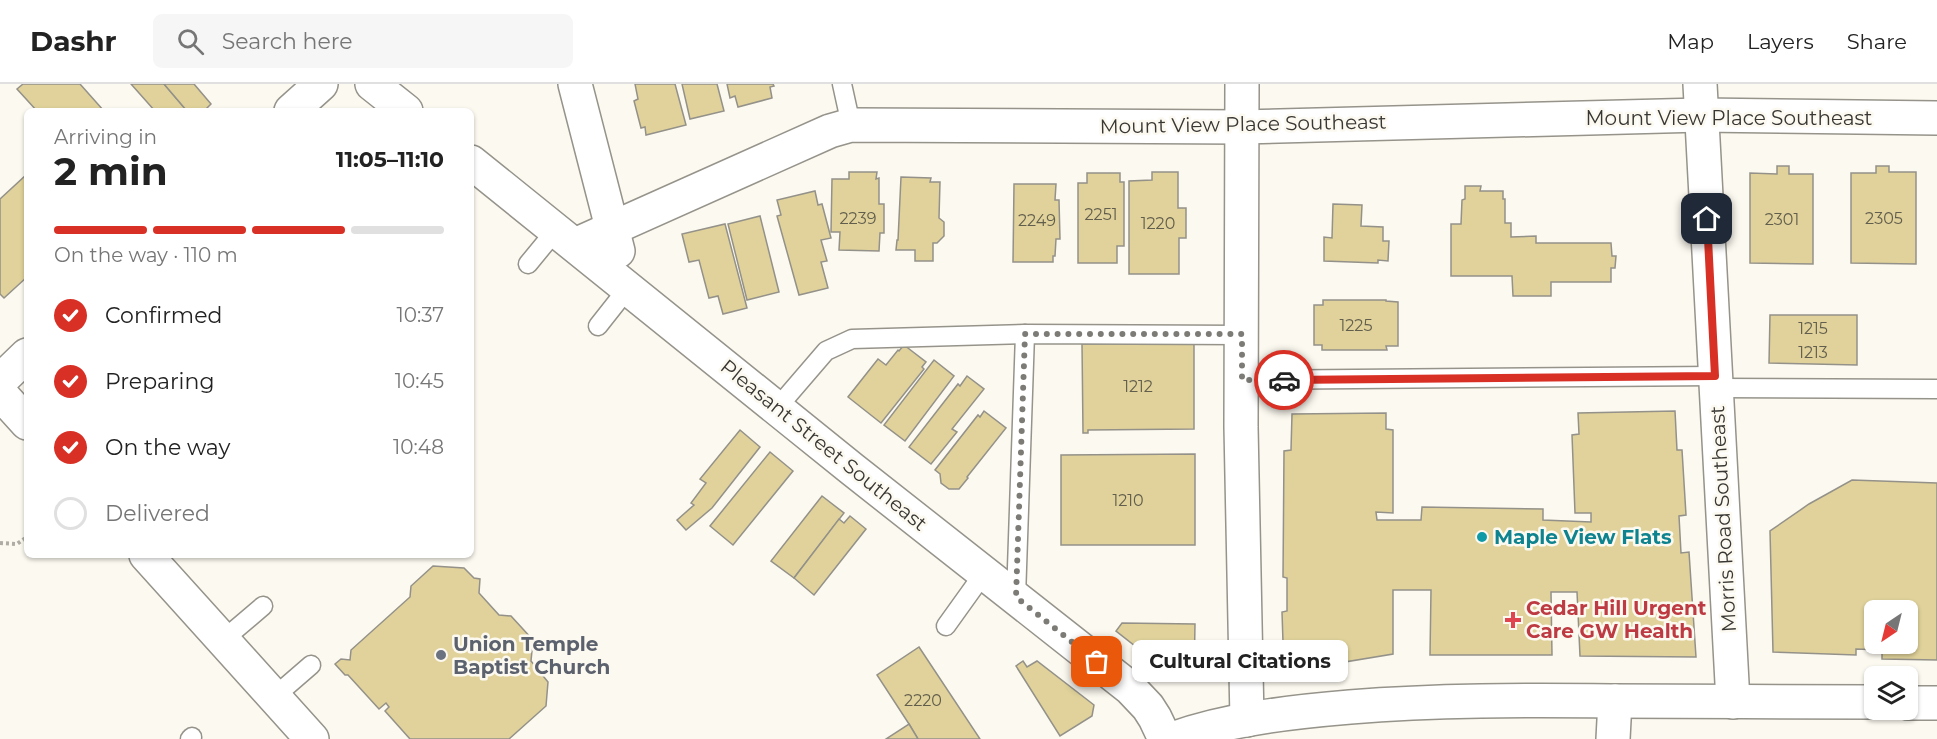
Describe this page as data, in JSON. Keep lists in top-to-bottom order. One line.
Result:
{"streets":{"street":["Mount View Place Southeast","Pleasant Street Southeast","Morris Road Southeast"]},"crossings":[["Mount View Place Southeast","Pleasant Street Southeast"],["Mount View Place Southeast","Morris Road Southeast"]],"places":{"other":["Maple View Flats","Union Temple Baptist Church","Cultural Citations"],"health":["Cedar Hill Urgent Care GW Health"]},"house_numbers":["2251","2239","2305","2301","2249","1220","1225","1215","1213","1212","1210","2220"],"north":"bottom left","page":{"header":"Dashr","search":"Search here","nav":["Map","Layers","Share"],"heading":["2 min","Arriving in","11:05–11:10"],"bar":"On the way · 110 m","list":[["Confirmed","10:37"],["Preparing","10:45"],["On the way","10:48"],"Delivered"],"bubble":"Cultural Citations"}}
